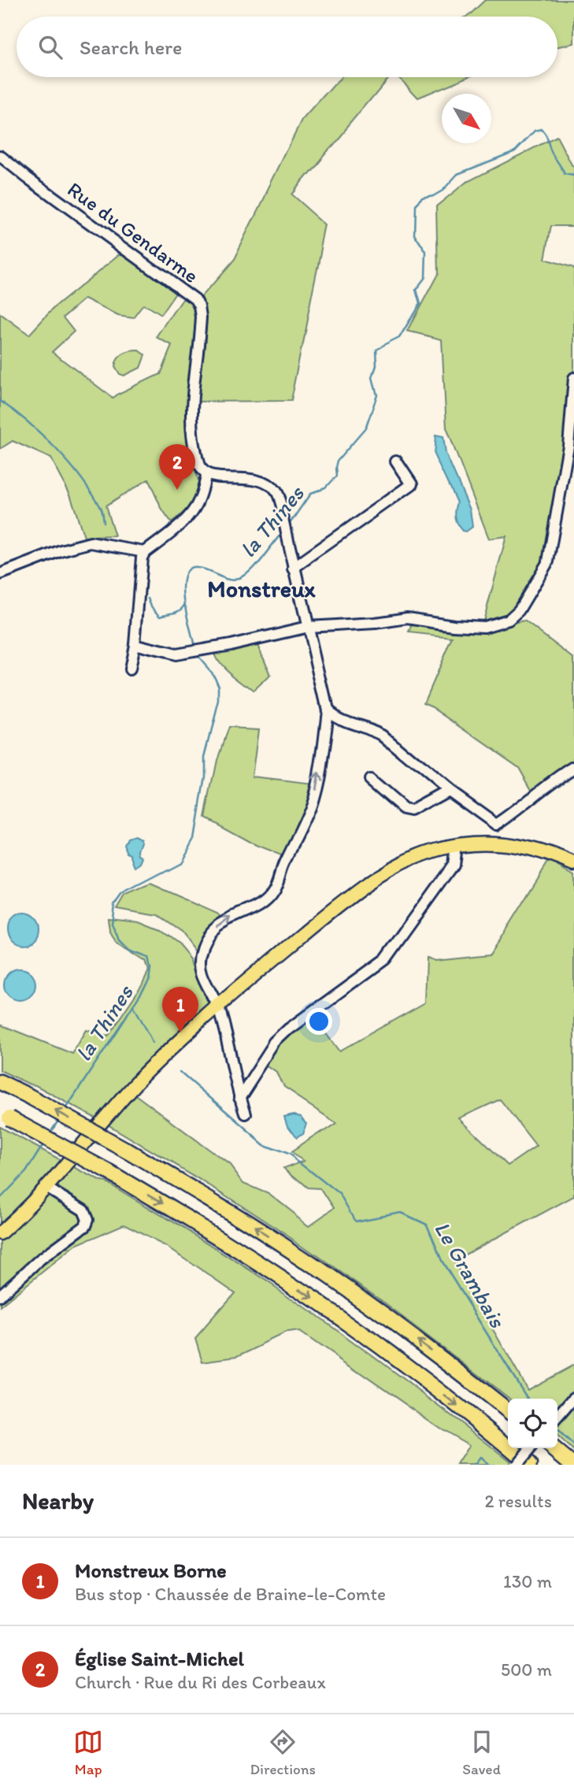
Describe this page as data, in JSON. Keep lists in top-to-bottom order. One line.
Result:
{"streets":{"street":["Rue du Gendarme"]},"districts":["Monstreux"],"water":["la Thines","Le Grambais"],"north":"bottom right","page":{"search":"Search here","pins":["2","1"],"heading":["Nearby","2 results"],"list":[{"mark":"1","name":"Monstreux Borne","note":"Bus stop · Chaussée de Braine-le-Comte","value":"130 m"},{"mark":"2","name":"Église Saint-Michel","note":"Church · Rue du Ri des Corbeaux","value":"500 m"}],"nav":["Map","Directions","Saved"]}}
